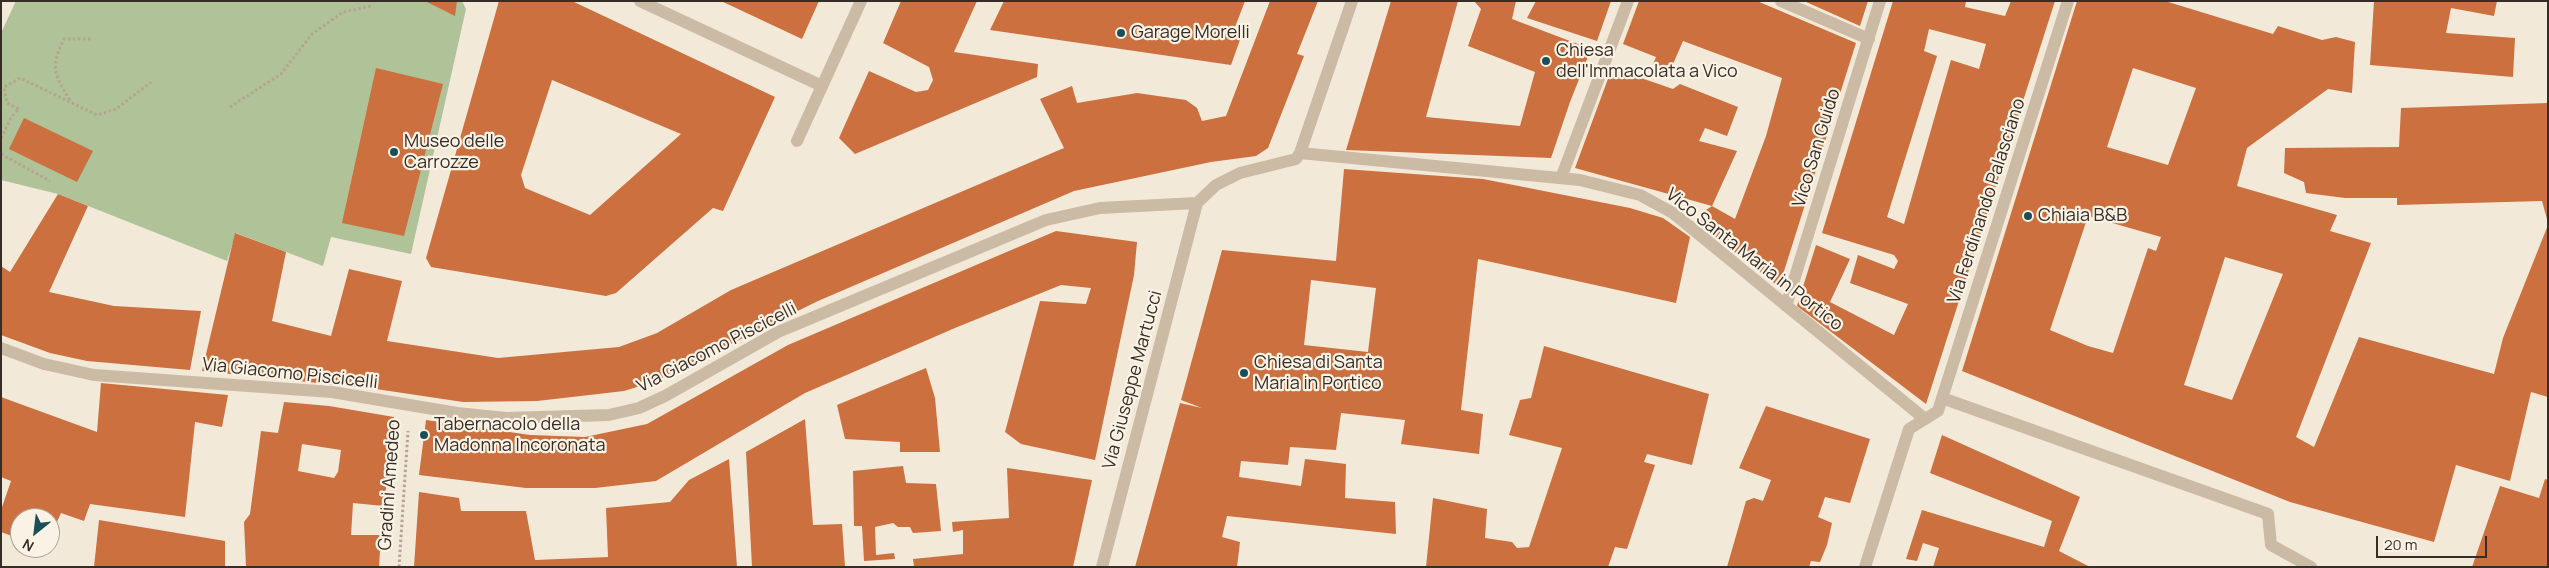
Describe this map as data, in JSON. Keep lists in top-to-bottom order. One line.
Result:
{"streets":{"street":["Vico San Guido","Via Ferdinando Palasciano","Vico Santa Maria in Portico","Via Giacomo Piscicelli","Via Giuseppe Martucci"],"path":["Gradini Amedeo"]},"crossings":[["Vico San Guido","Vico Santa Maria in Portico"],["Via Giacomo Piscicelli","Via Giuseppe Martucci"],["Via Giacomo Piscicelli","Gradini Amedeo"]],"places":["Garage Morelli","Chiesa dell'Immacolata a Vico","Museo delle Carrozze","Chiaia B&B","Chiesa di Santa Maria in Portico","Tabernacolo della Madonna Incoronata"],"scale_bar":"20 m","north":"bottom left"}
